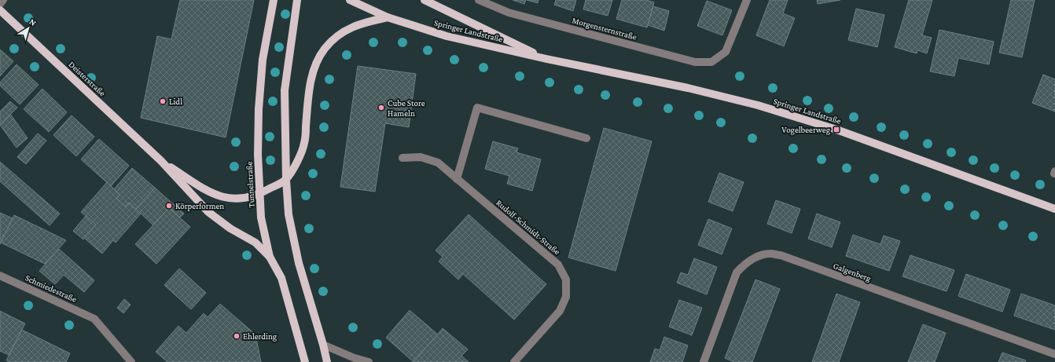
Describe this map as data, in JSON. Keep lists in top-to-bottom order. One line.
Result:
{"streets":{"main road":["Springer Landstraße","Deisterstraße","Tunnelstraße"],"street":["Morgensternstraße","Rudolf-Schmidt-Straße","Galgenberg","Schmiedestraße"]},"crossings":[["Deisterstraße","Tunnelstraße"]],"places":{"other":["Lidl","Cube Store Hameln","Körperformen","Ehlerding"],"transit":["Vogelbeerweg"]},"north":"top right"}
